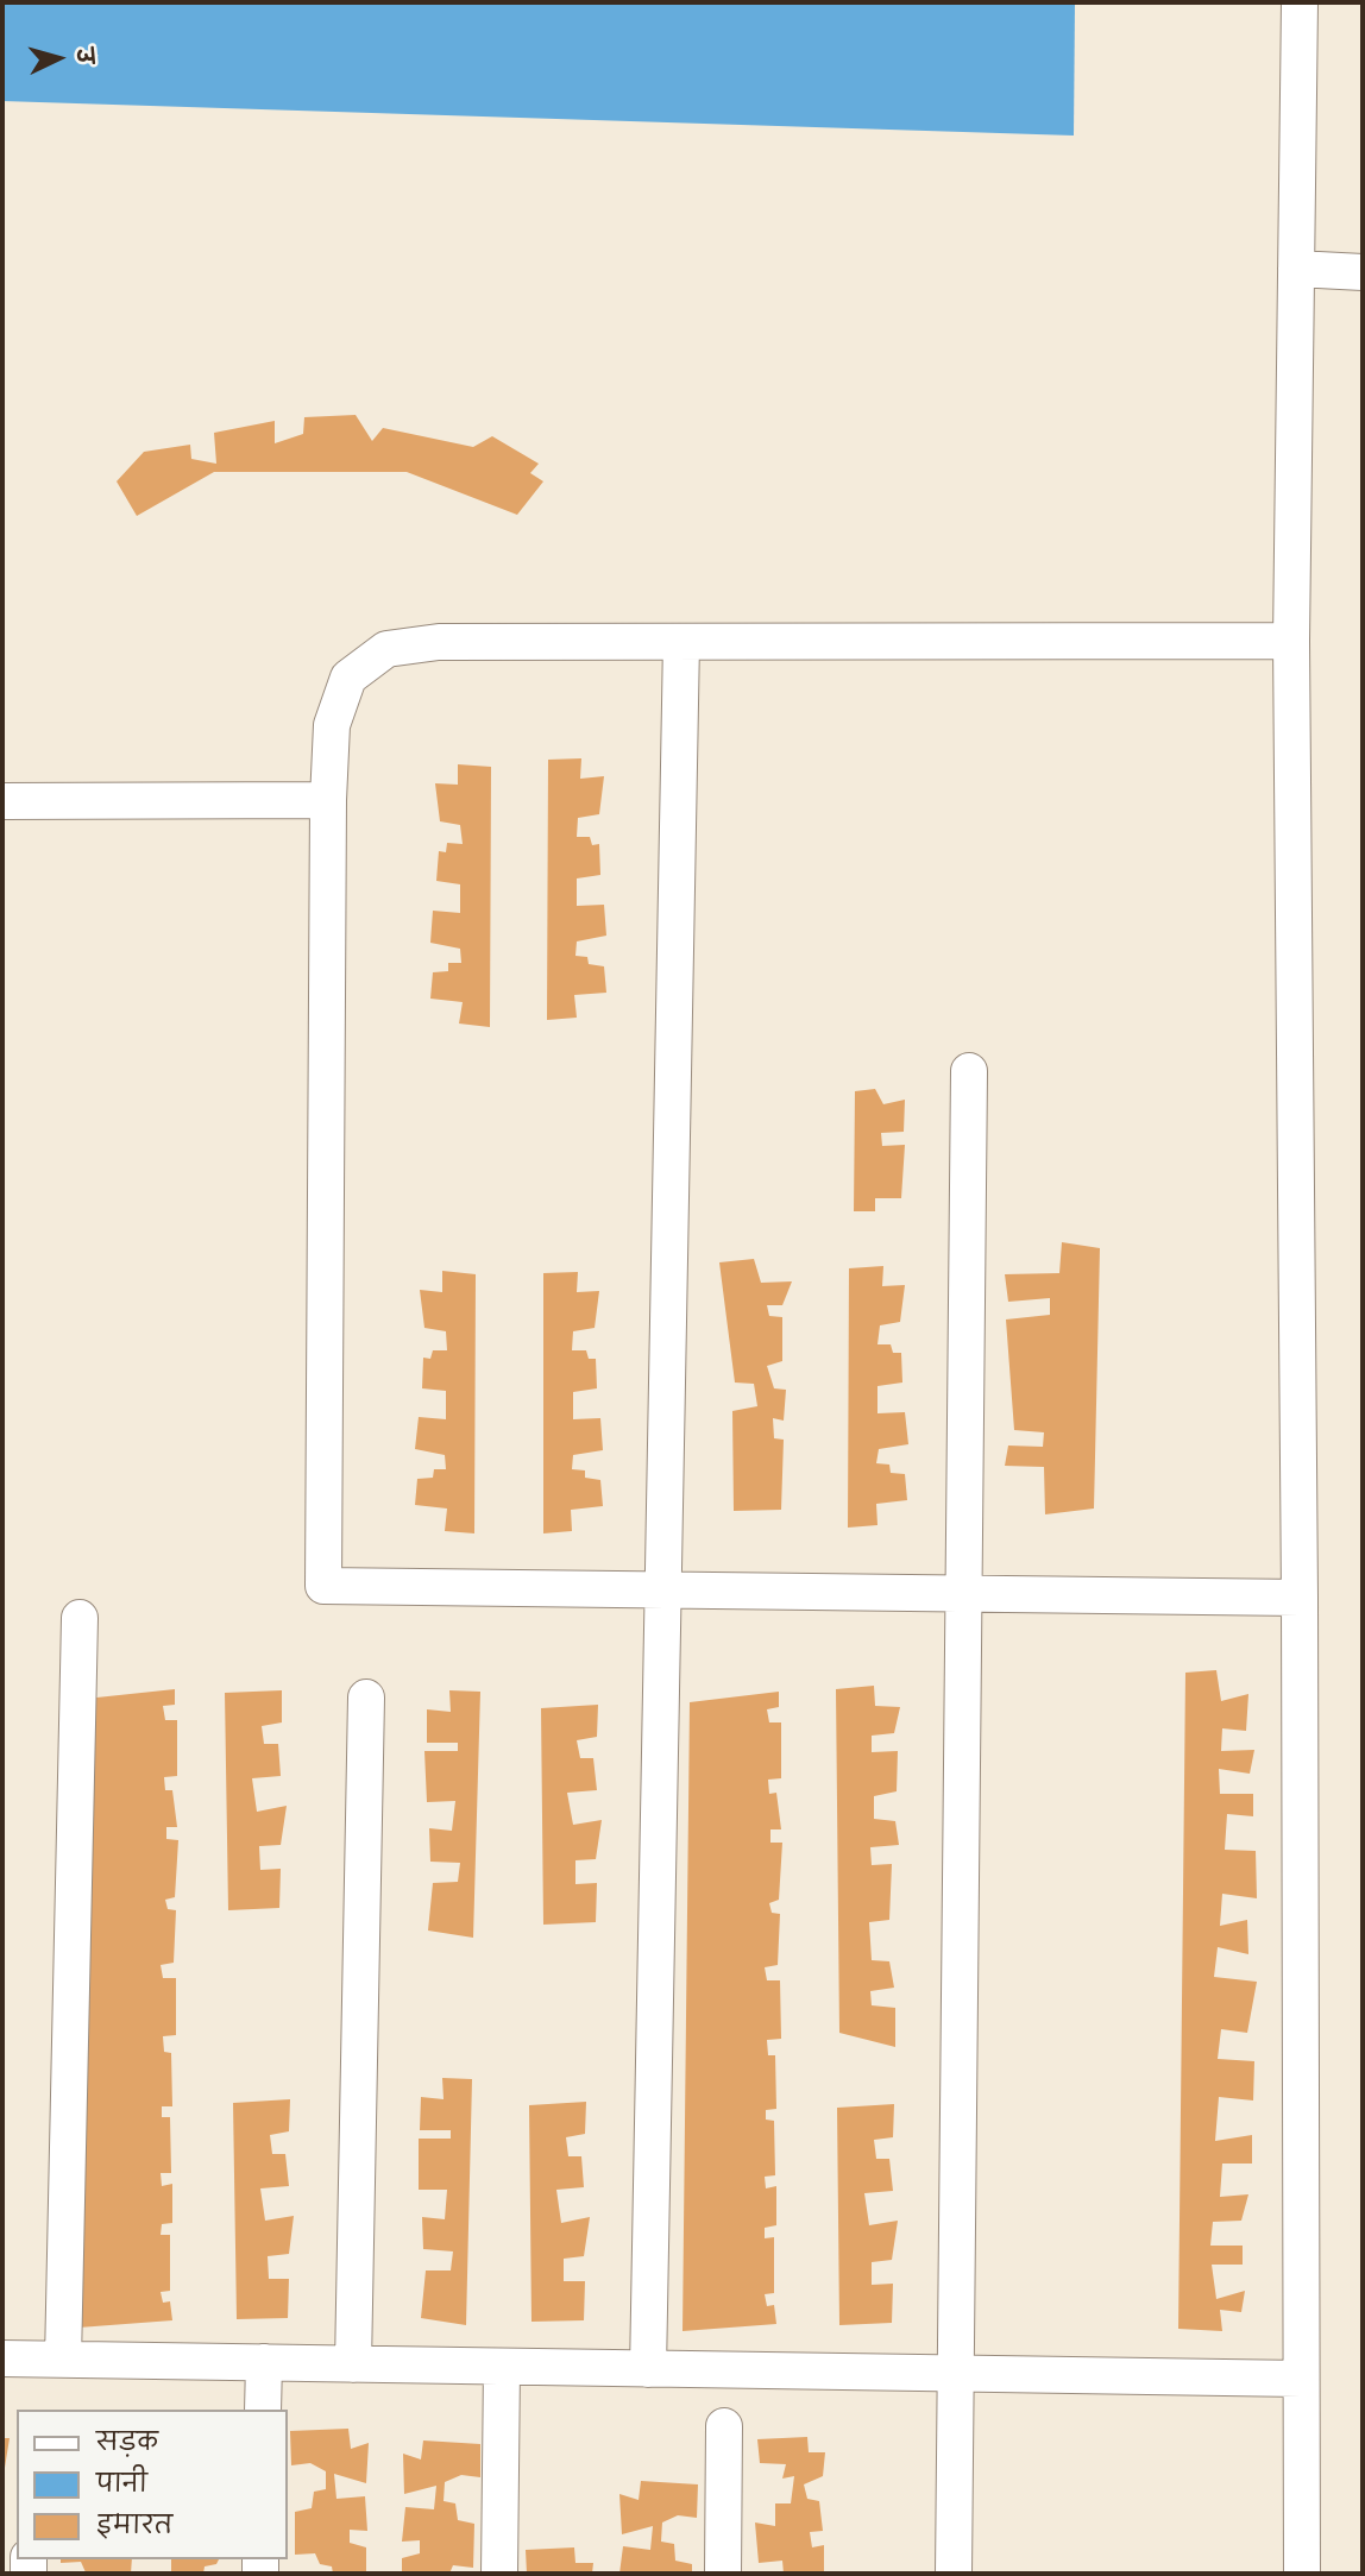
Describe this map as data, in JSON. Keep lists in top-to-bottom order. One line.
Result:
{"legend":["सड़क","पानी","इमारत"],"north":"right"}
